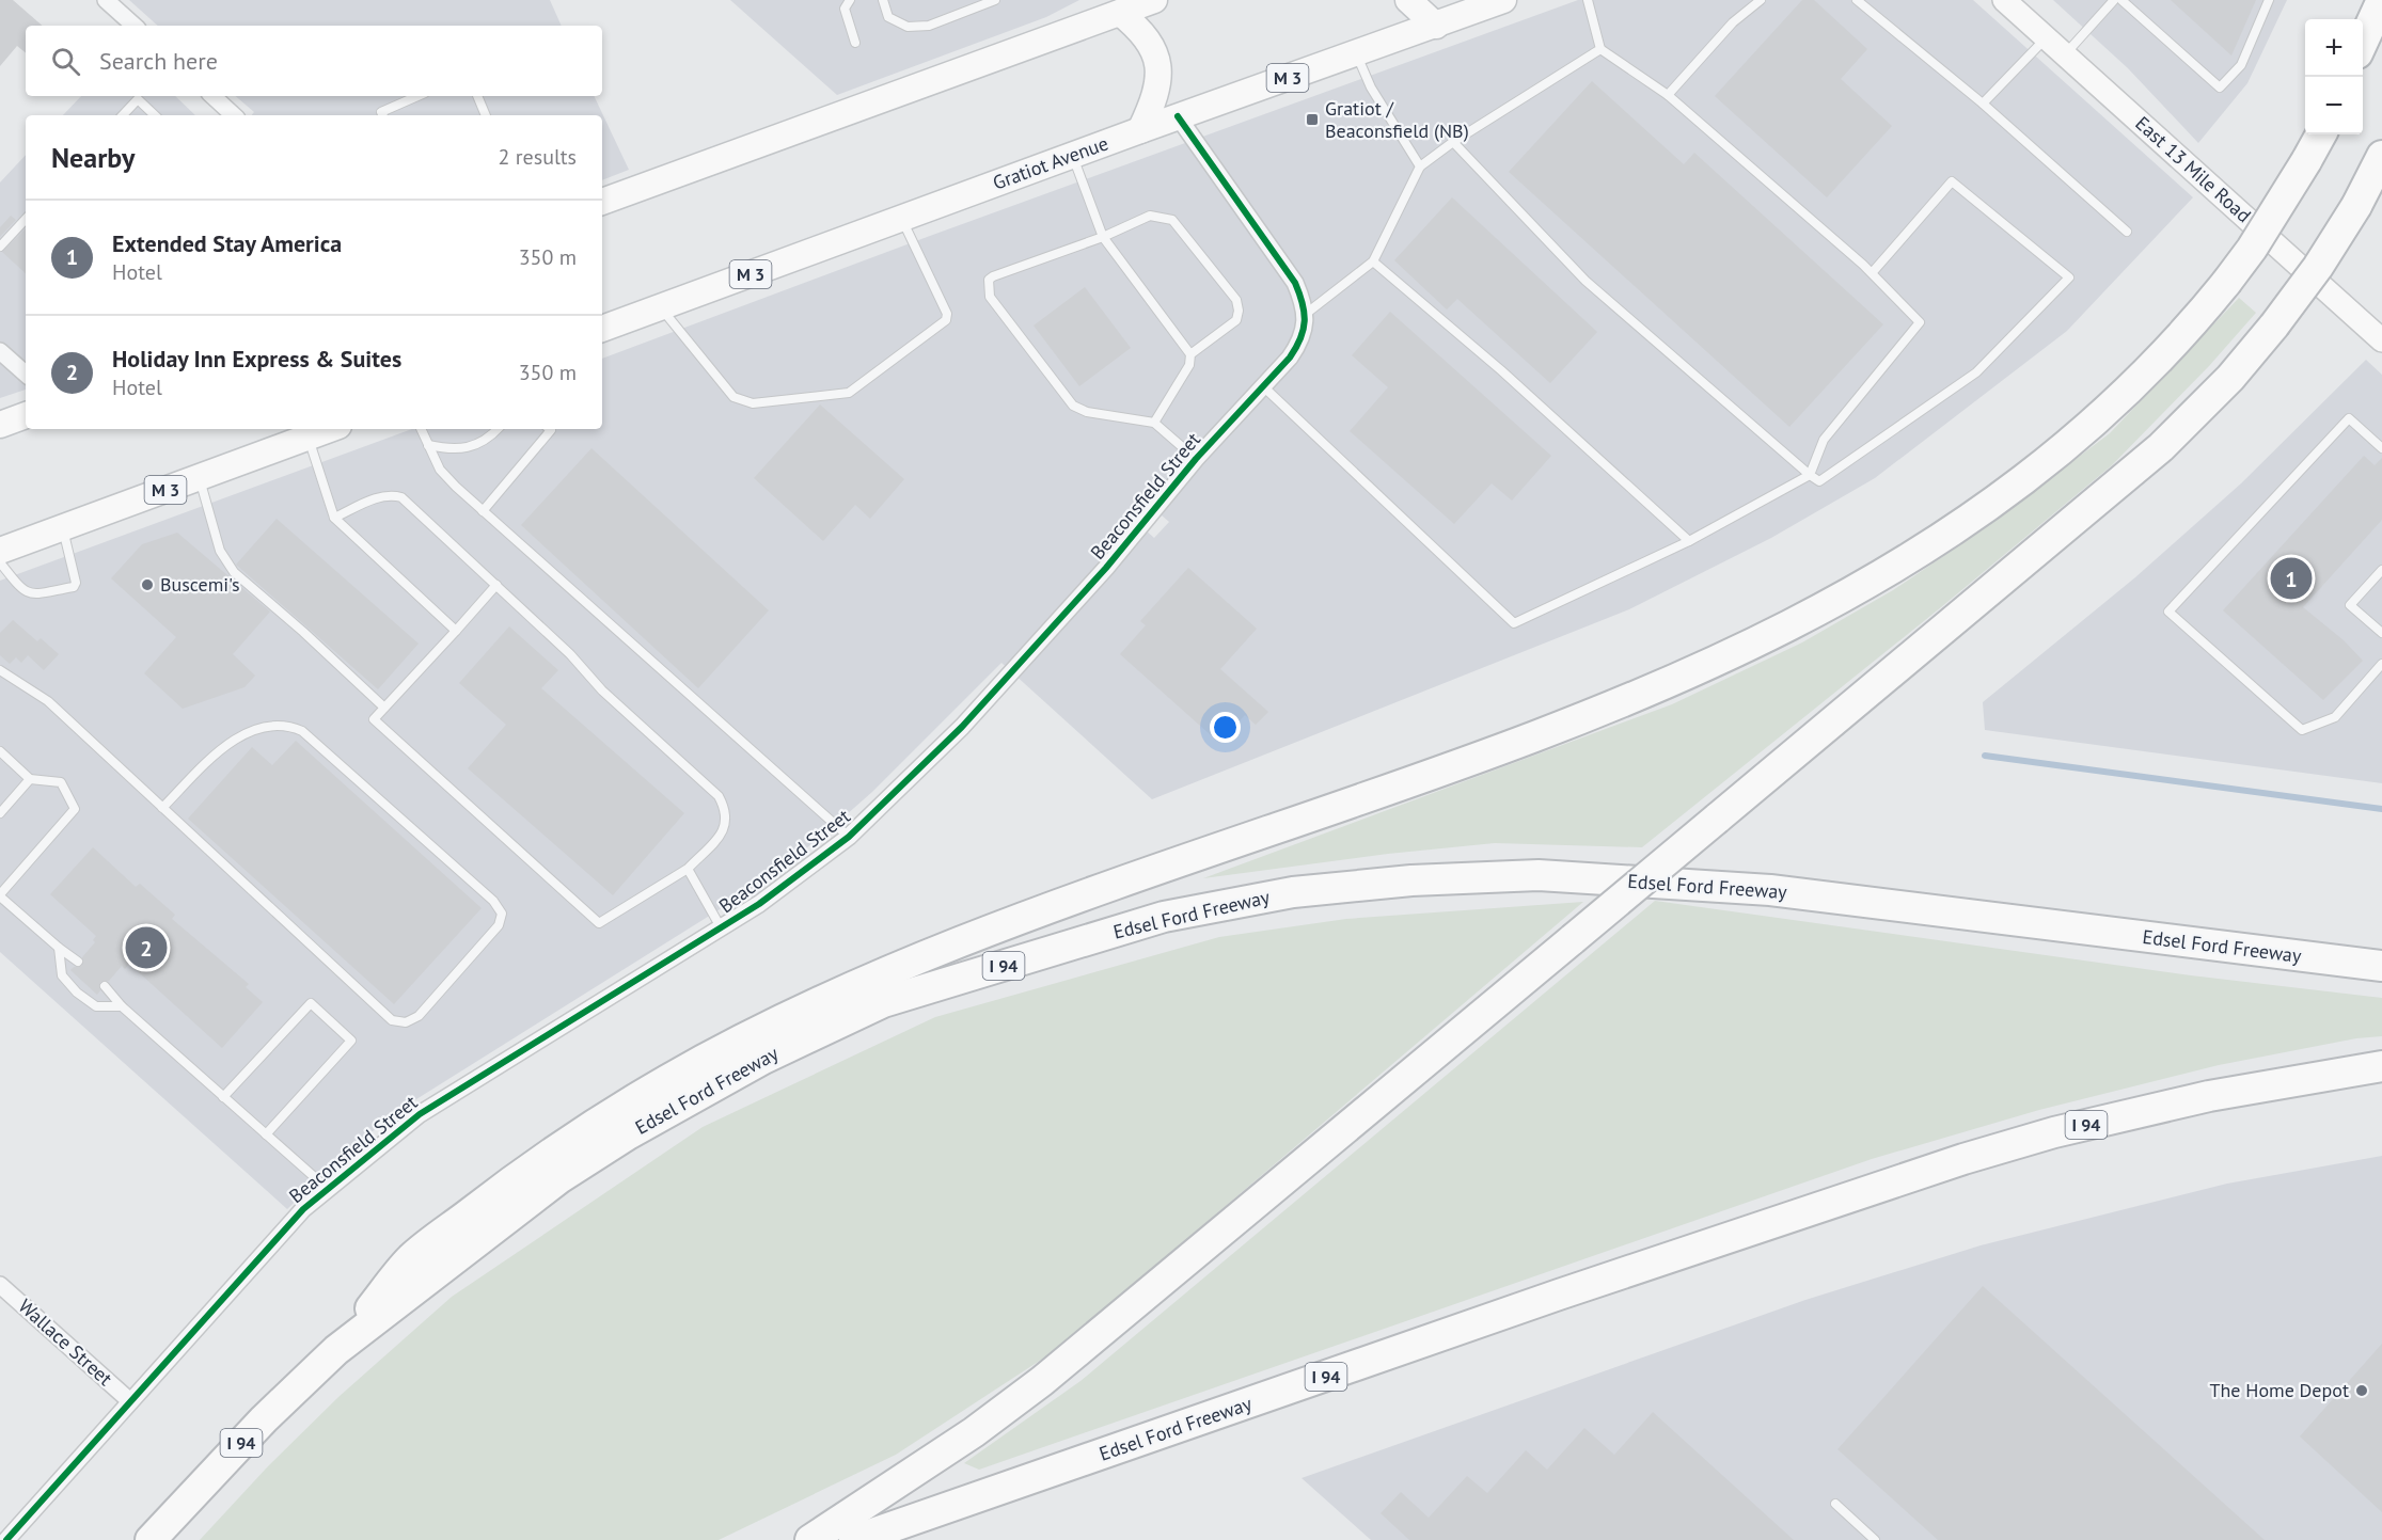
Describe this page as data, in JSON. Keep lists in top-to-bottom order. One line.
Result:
{"streets":{"highway":["Edsel Ford Freeway","I 94"],"main road":["M 3","Gratiot Avenue","East 13 Mile Road"],"street":["Beaconsfield Street","Wallace Street"]},"crossings":[["Beaconsfield Street","Wallace Street"]],"places":{"transit":["Gratiot / Beaconsfield (NB)"],"other":["Buscemi's","The Home Depot"]},"page":{"map_buttons":["+","−"],"search":"Search here","heading":["Nearby","2 results"],"list":[{"mark":"1","name":"Extended Stay America","note":"Hotel","value":"350 m"},{"mark":"2","name":"Holiday Inn Express & Suites","note":"Hotel","value":"350 m"}],"pins":["1","2"]}}
